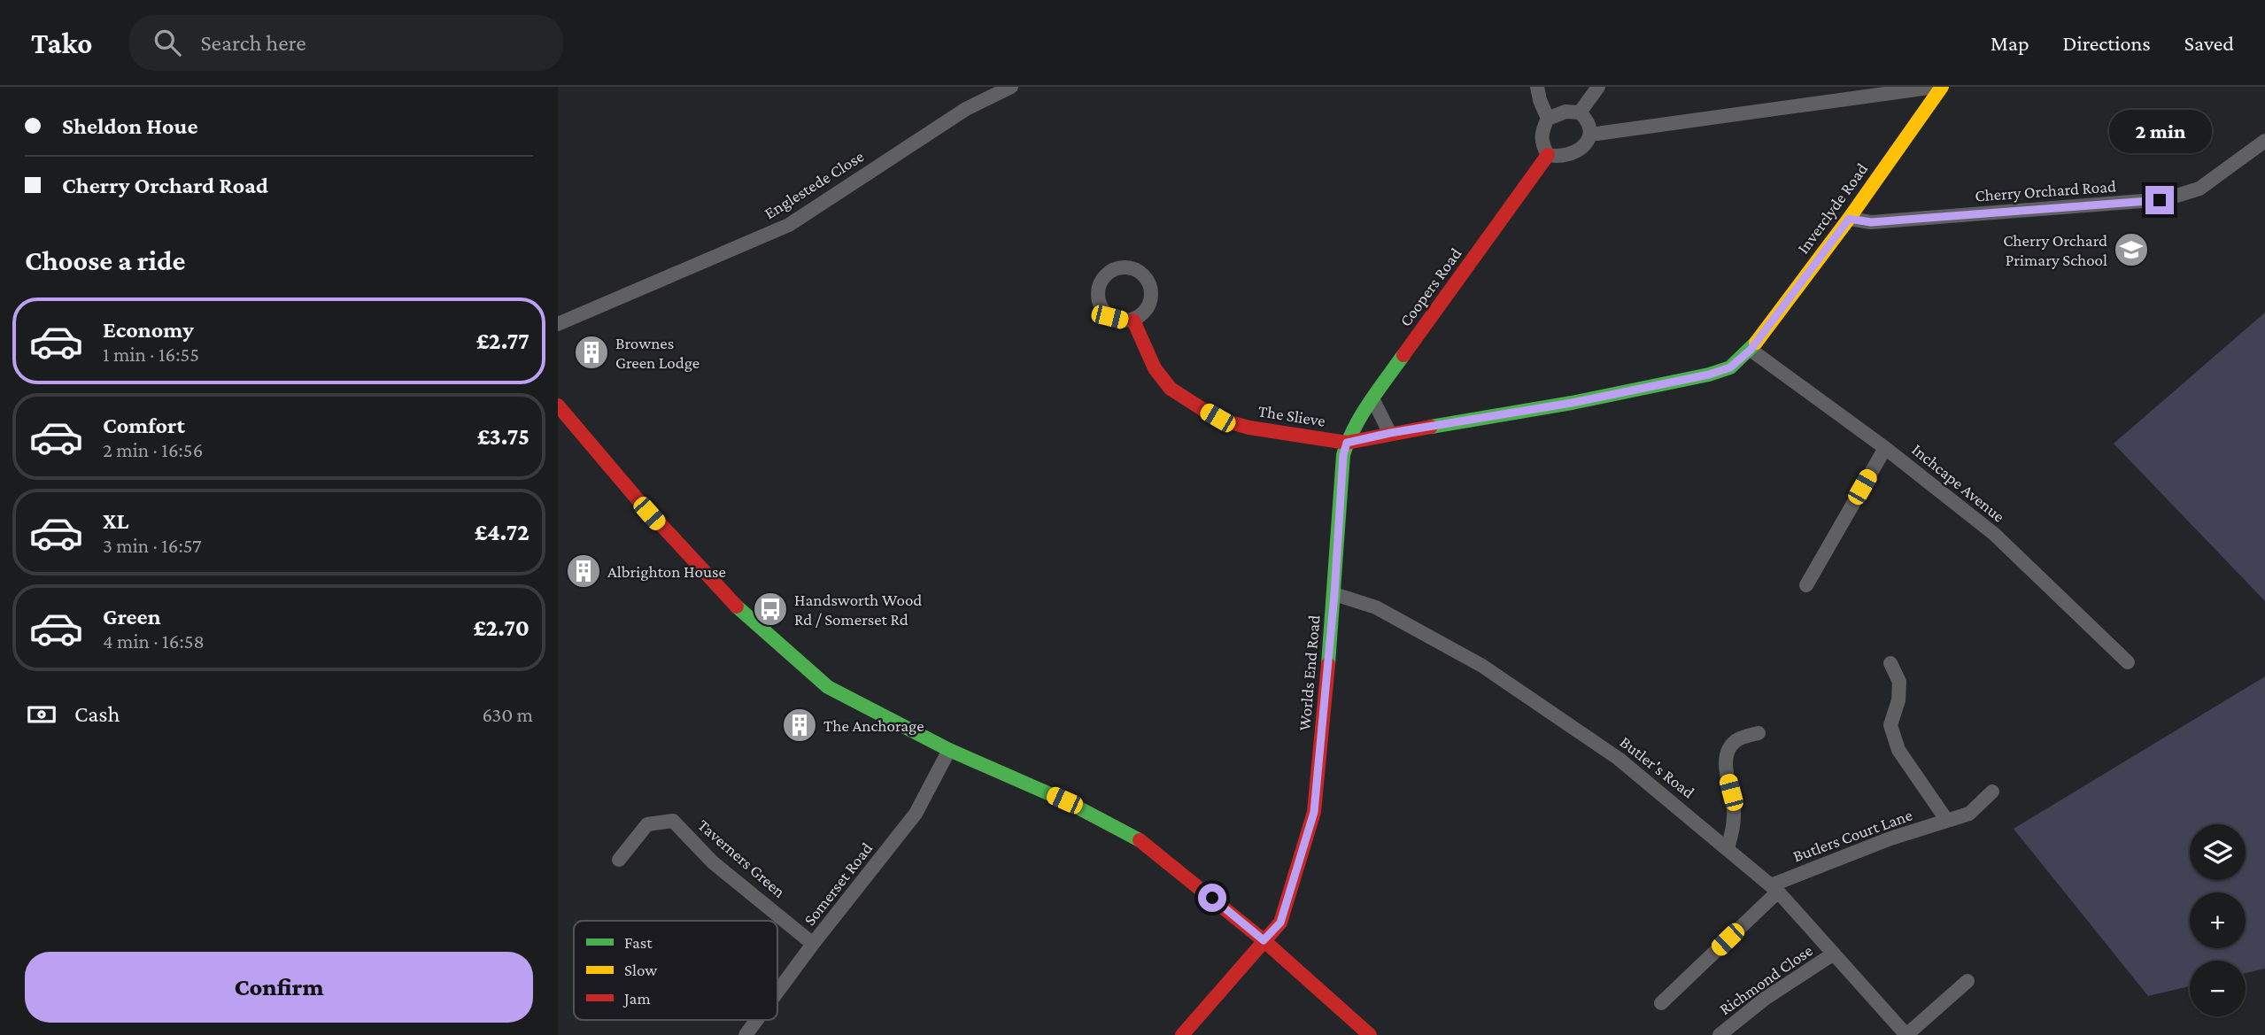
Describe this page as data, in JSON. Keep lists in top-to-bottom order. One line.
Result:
{"streets":{"street":["Englestede Close","Cherry Orchard Road","Inverclyde Road","Coopers Road","The Slieve","Inchcape Avenue","Worlds End Road","Butler's Road","Butlers Court Lane","Taverners Green","Somerset Road","Richmond Close"]},"crossings":[["Cherry Orchard Road","Inverclyde Road"],["Inverclyde Road","Inchcape Avenue"],["Coopers Road","The Slieve"],["Coopers Road","Worlds End Road"],["The Slieve","Worlds End Road"],["Worlds End Road","Butler's Road"],["Butler's Road","Butlers Court Lane"],["Butler's Road","Richmond Close"],["Taverners Green","Somerset Road"]],"places":{"school or university":["Cherry Orchard Primary School"],"building":["Brownes Green Lodge","Albrighton House","The Anchorage"],"bus stop":["Handsworth Wood Rd / Somerset Rd"]},"legend":["Fast","Slow","Jam"],"page":{"header":"Tako","search":"Search here","nav":["Map","Directions","Saved"],"banner":["Sheldon Houe","Cherry Orchard Road"],"bubble":"2 min","heading":"Choose a ride","list":[{"name":"Economy","note":"1 min · 16:55","value":"£2.77"},{"name":"Comfort","note":"2 min · 16:56","value":"£3.75"},{"name":"XL","note":"3 min · 16:57","value":"£4.72"},{"name":"Green","note":"4 min · 16:58","value":"£2.70"}],"pay":["Cash","630 m"],"map_buttons":["+","−"],"buttons":"Confirm"}}
